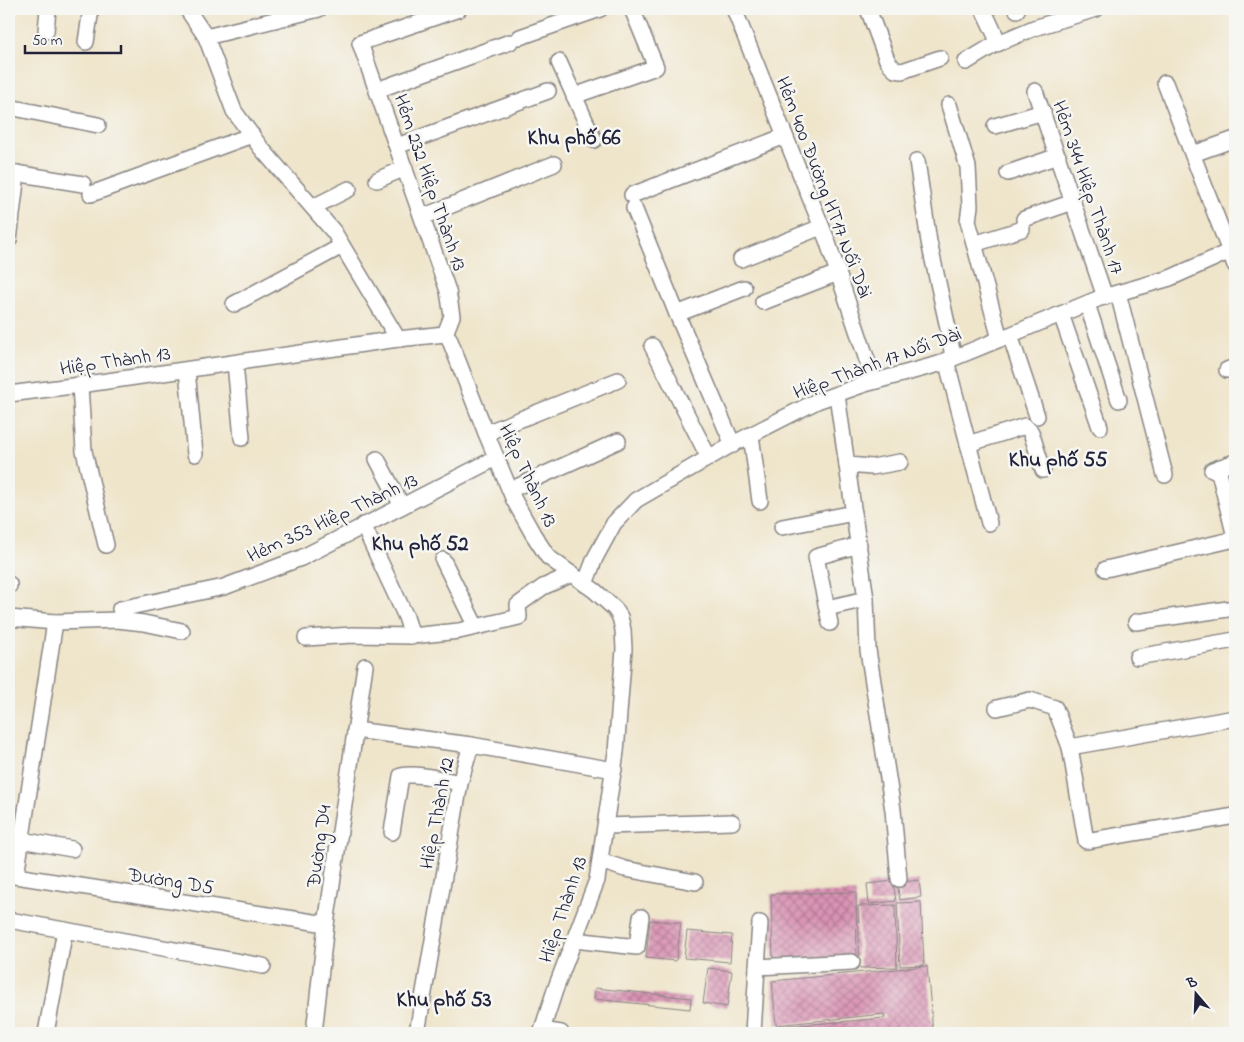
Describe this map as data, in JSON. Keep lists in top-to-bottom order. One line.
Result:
{"streets":{"street":["Hẻm 232 Hiệp Thành 13","Hẻm 400 Đường HT17 Nối Dài","Hẻm 344 Hiệp Thành 17","Hiệp Thành 13","Hiệp Thành 17 Nối Dài","Hẻm 353 Hiệp Thành 13","Hiệp Thành 12","Đường D4","Đường D5"]},"crossings":[["Hẻm 232 Hiệp Thành 13","Hiệp Thành 13"],["Hẻm 400 Đường HT17 Nối Dài","Hiệp Thành 17 Nối Dài"],["Hẻm 344 Hiệp Thành 17","Hiệp Thành 17 Nối Dài"],["Hiệp Thành 13","Hiệp Thành 17 Nối Dài"],["Hiệp Thành 13","Hẻm 353 Hiệp Thành 13"],["Hiệp Thành 13","Hiệp Thành 12"],["Đường D4","Đường D5"]],"districts":["Khu phố 66","Khu phố 55","Khu phố 52","Khu phố 53"],"scale_bar":"50 m","north":"top"}
